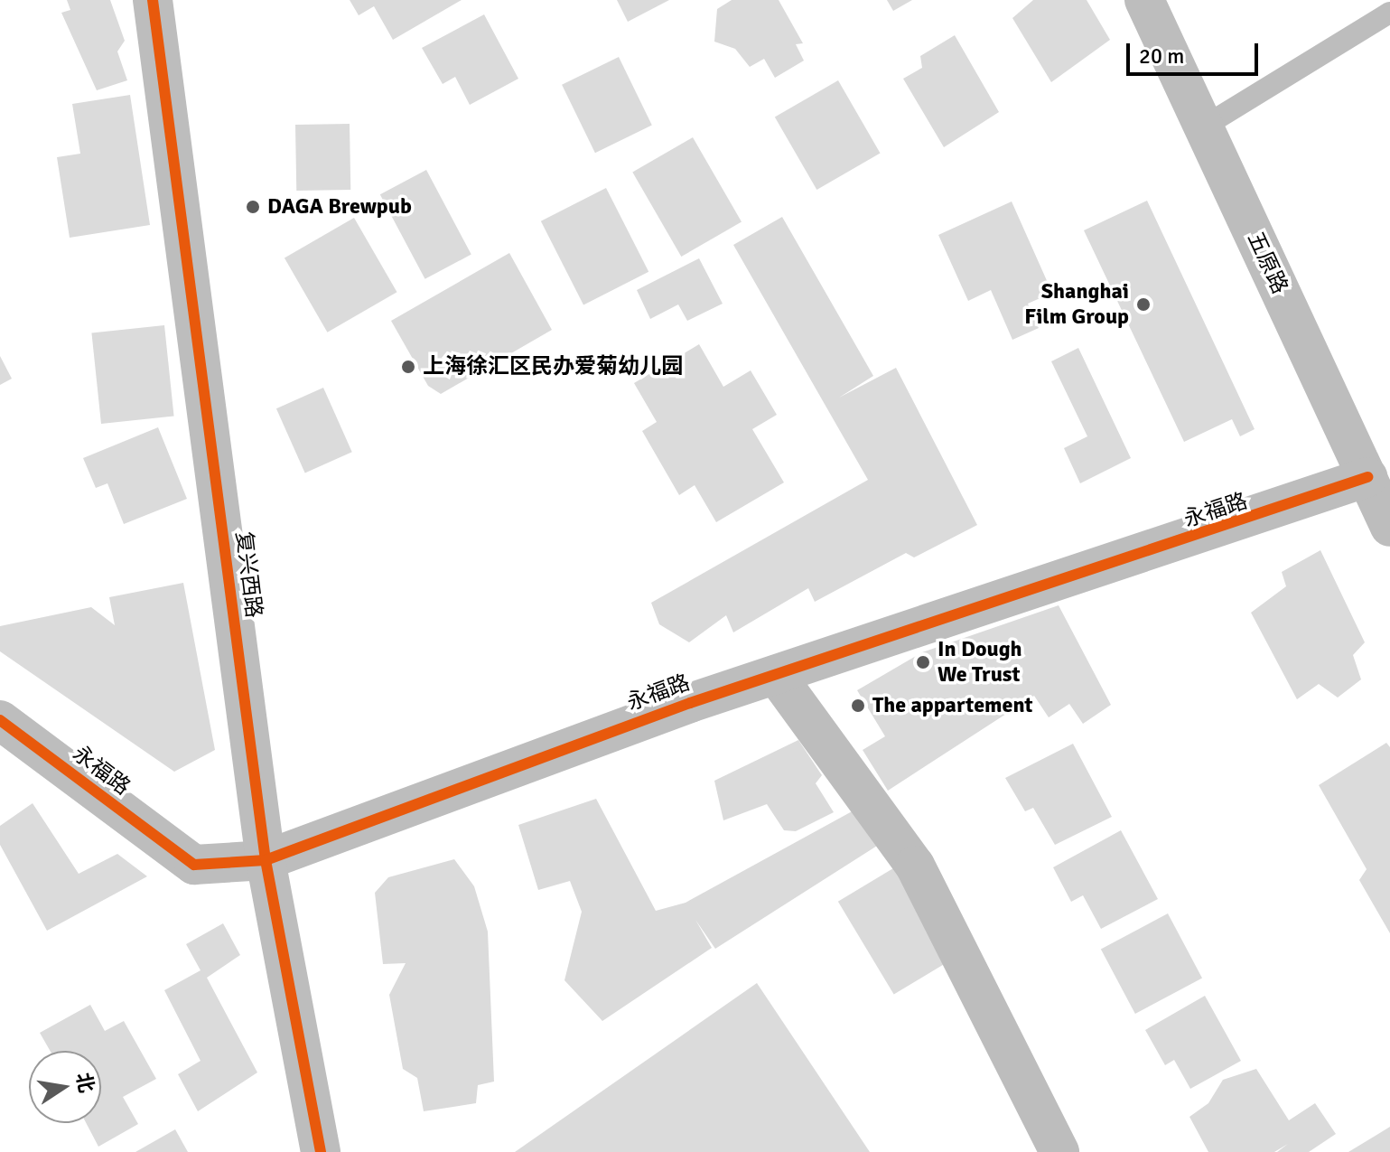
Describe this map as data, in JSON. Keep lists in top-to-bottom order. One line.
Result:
{"streets":{"street":["五原路","永福路","复兴西路"]},"crossings":[["五原路","永福路"],["永福路","复兴西路"]],"places":["DAGA Brewpub","Shanghai Film Group","上海徐汇区民办爱菊幼儿园","In Dough We Trust","The appartement"],"scale_bar":"20 m","north":"right"}
